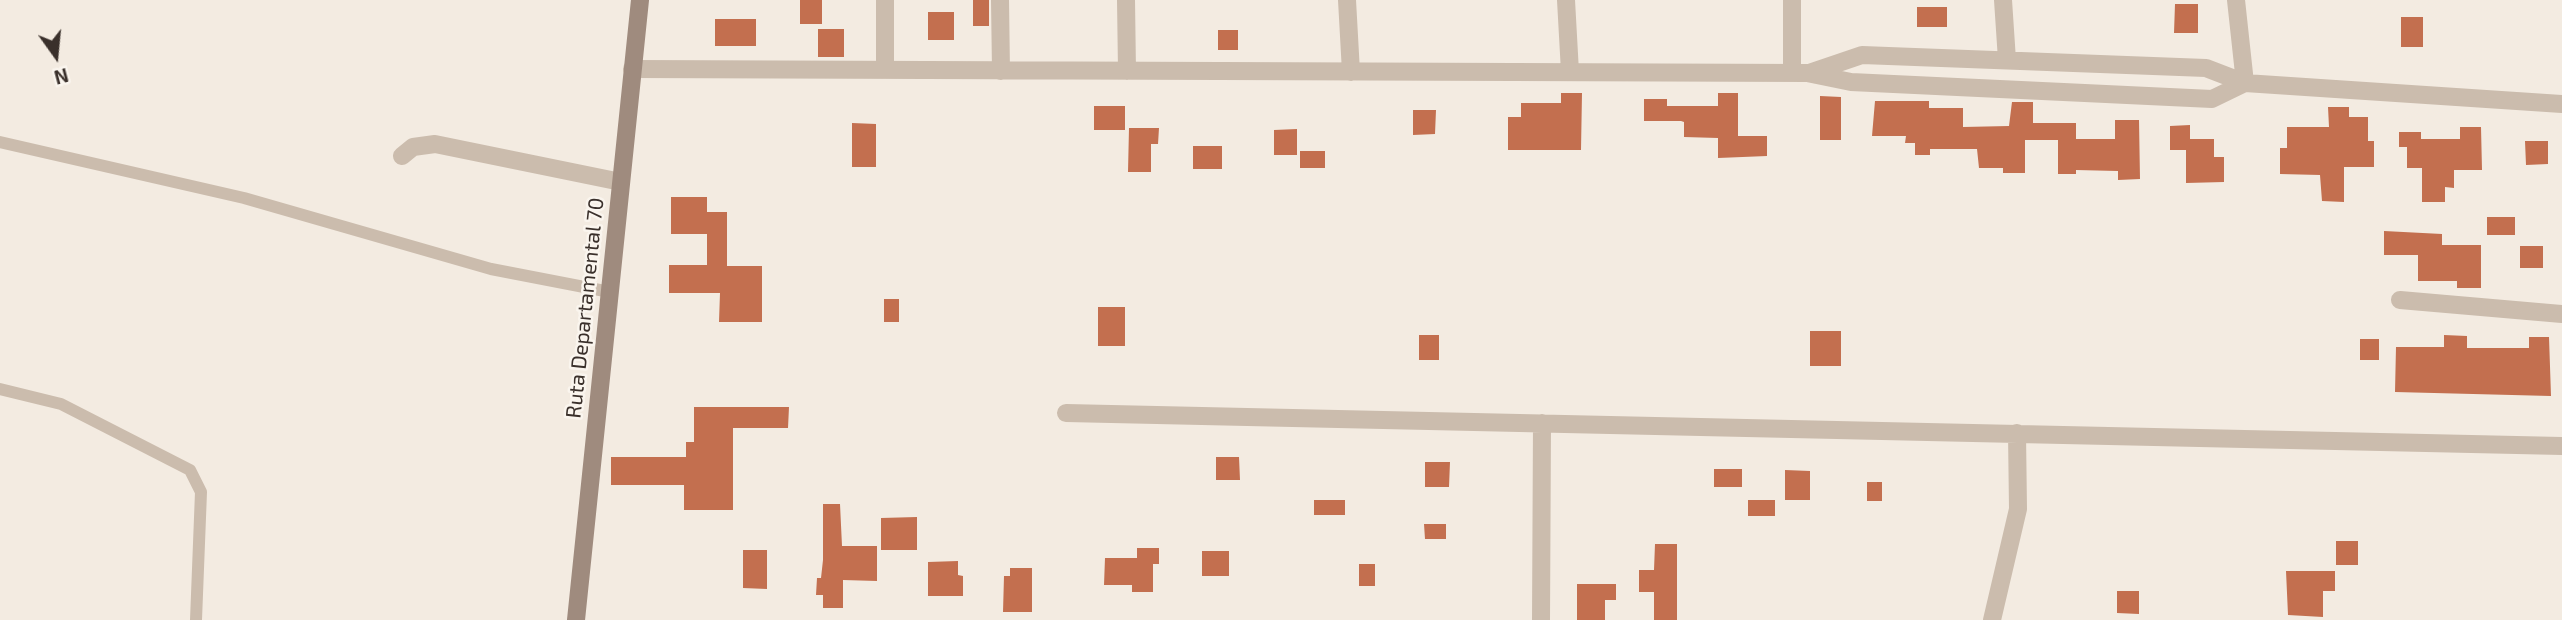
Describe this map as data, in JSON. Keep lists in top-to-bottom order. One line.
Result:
{"streets":{"main road":["Ruta Departamental 70"]},"north":"bottom"}
